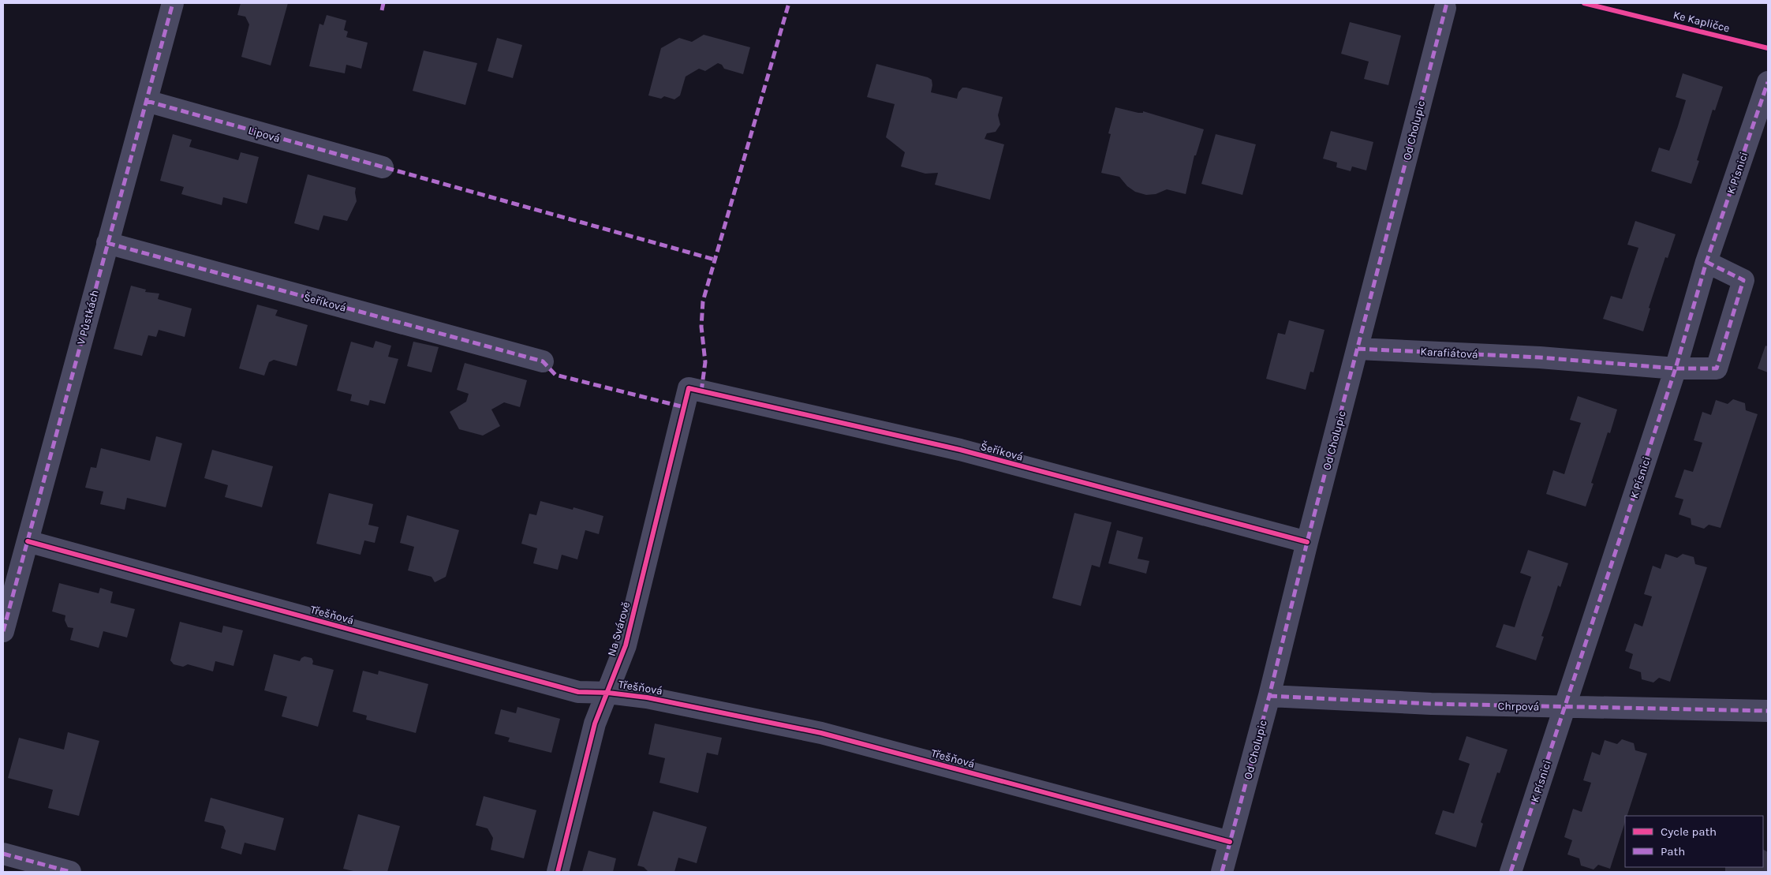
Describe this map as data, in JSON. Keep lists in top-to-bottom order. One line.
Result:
{"streets":{"street":["Od Cholupic","Lipová","K Písnici","Šeříková","V Půstkách","Karafiátová","Třešňová","Na Svárově","Chrpová"],"cycle path":["Ke Kapličce"]},"crossings":[["Od Cholupic","Šeříková"],["Od Cholupic","Karafiátová"],["Od Cholupic","Třešňová"],["Od Cholupic","Chrpová"],["Lipová","V Půstkách"],["K Písnici","Karafiátová"],["K Písnici","Chrpová"],["Šeříková","V Půstkách"],["Šeříková","Na Svárově"],["V Půstkách","Třešňová"],["Třešňová","Na Svárově"]],"legend":["Cycle path","Path"]}
